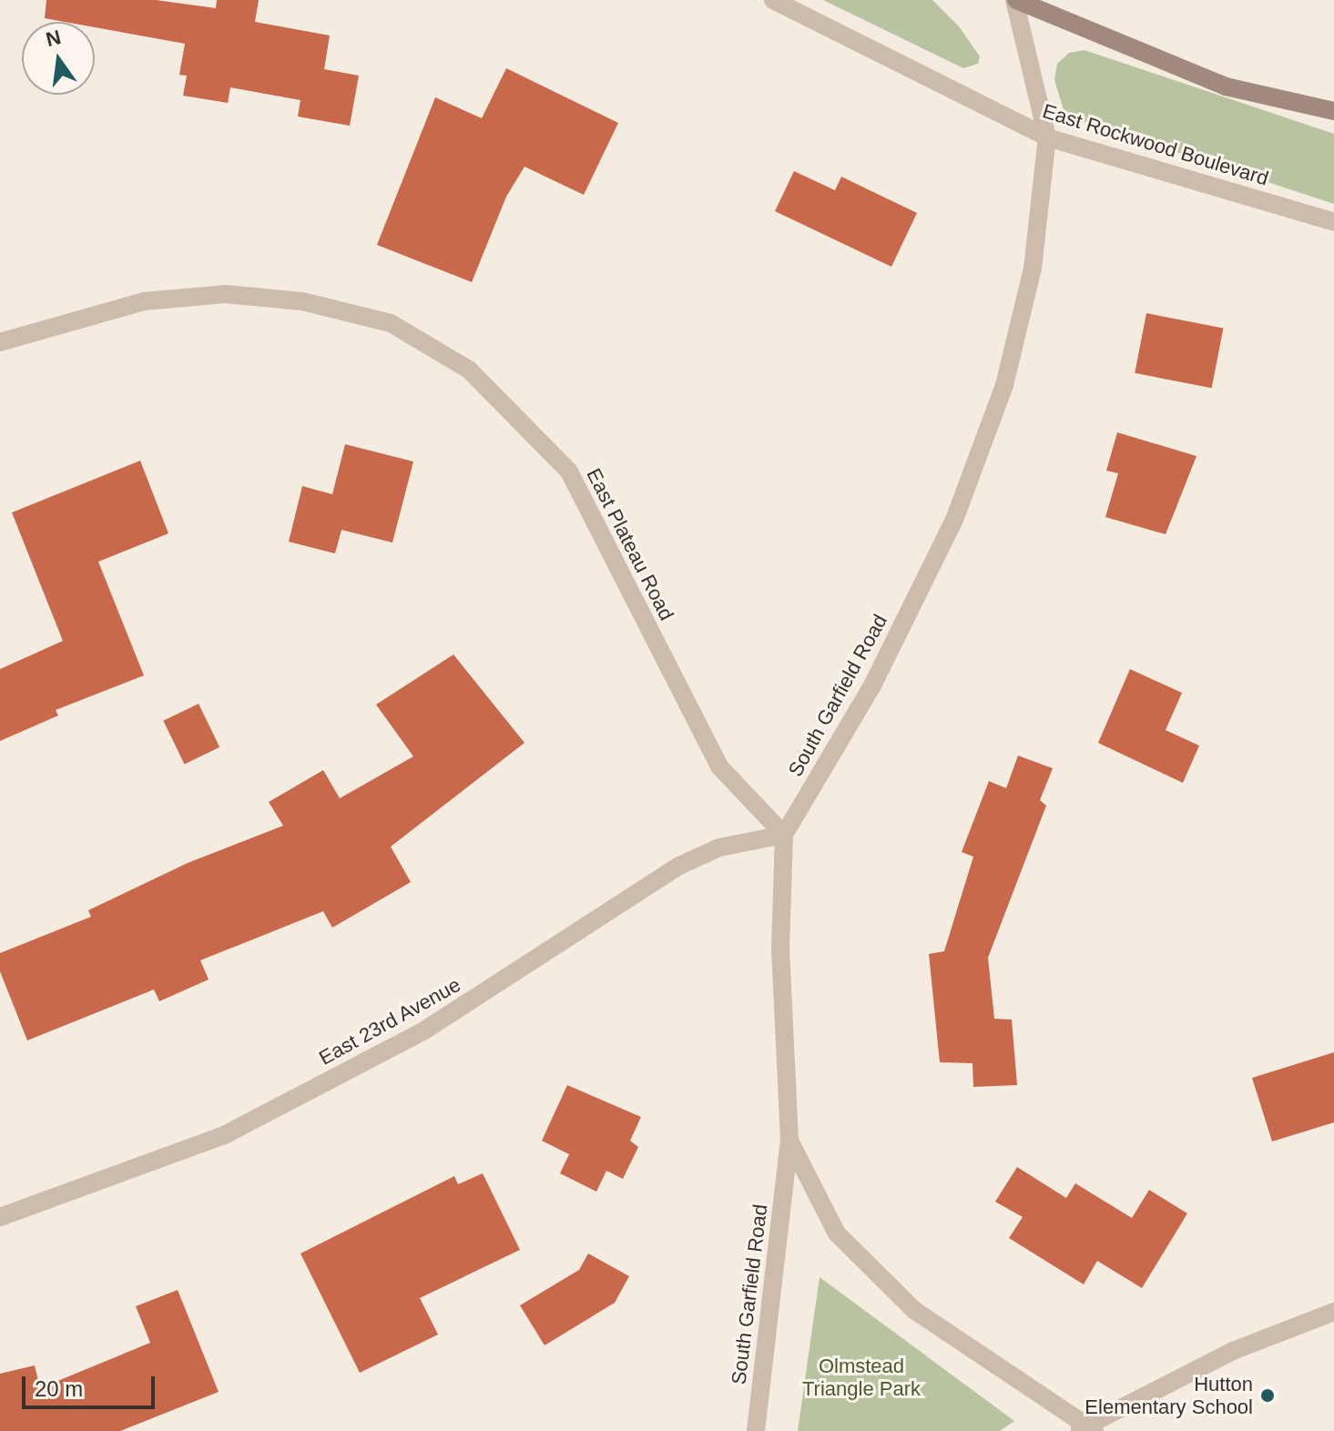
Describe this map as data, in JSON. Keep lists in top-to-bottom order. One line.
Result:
{"streets":{"street":["East Rockwood Boulevard","East Plateau Road","South Garfield Road","East 23rd Avenue"]},"crossings":[["East Rockwood Boulevard","South Garfield Road"],["East Plateau Road","South Garfield Road"],["East Plateau Road","East 23rd Avenue"],["South Garfield Road","East 23rd Avenue"]],"parks":["Olmstead Triangle Park"],"places":["Hutton Elementary School"],"scale_bar":"20 m","north":"top"}
